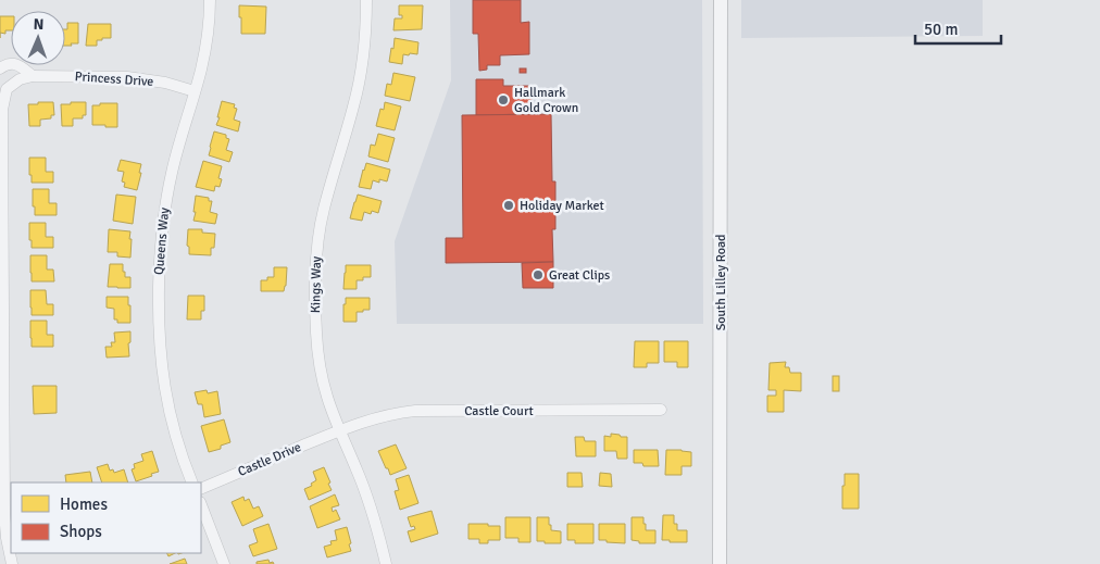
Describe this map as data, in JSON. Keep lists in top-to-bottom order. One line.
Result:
{"streets":{"street":["Princess Drive","Queens Way","South Lilley Road","Kings Way","Castle Court","Castle Drive"]},"crossings":[["Princess Drive","Queens Way"],["Kings Way","Castle Court"],["Kings Way","Castle Drive"],["Castle Court","Castle Drive"]],"places":["Hallmark Gold Crown","Holiday Market","Great Clips"],"legend":["Homes","Shops"],"scale_bar":"50 m","north":"top"}
